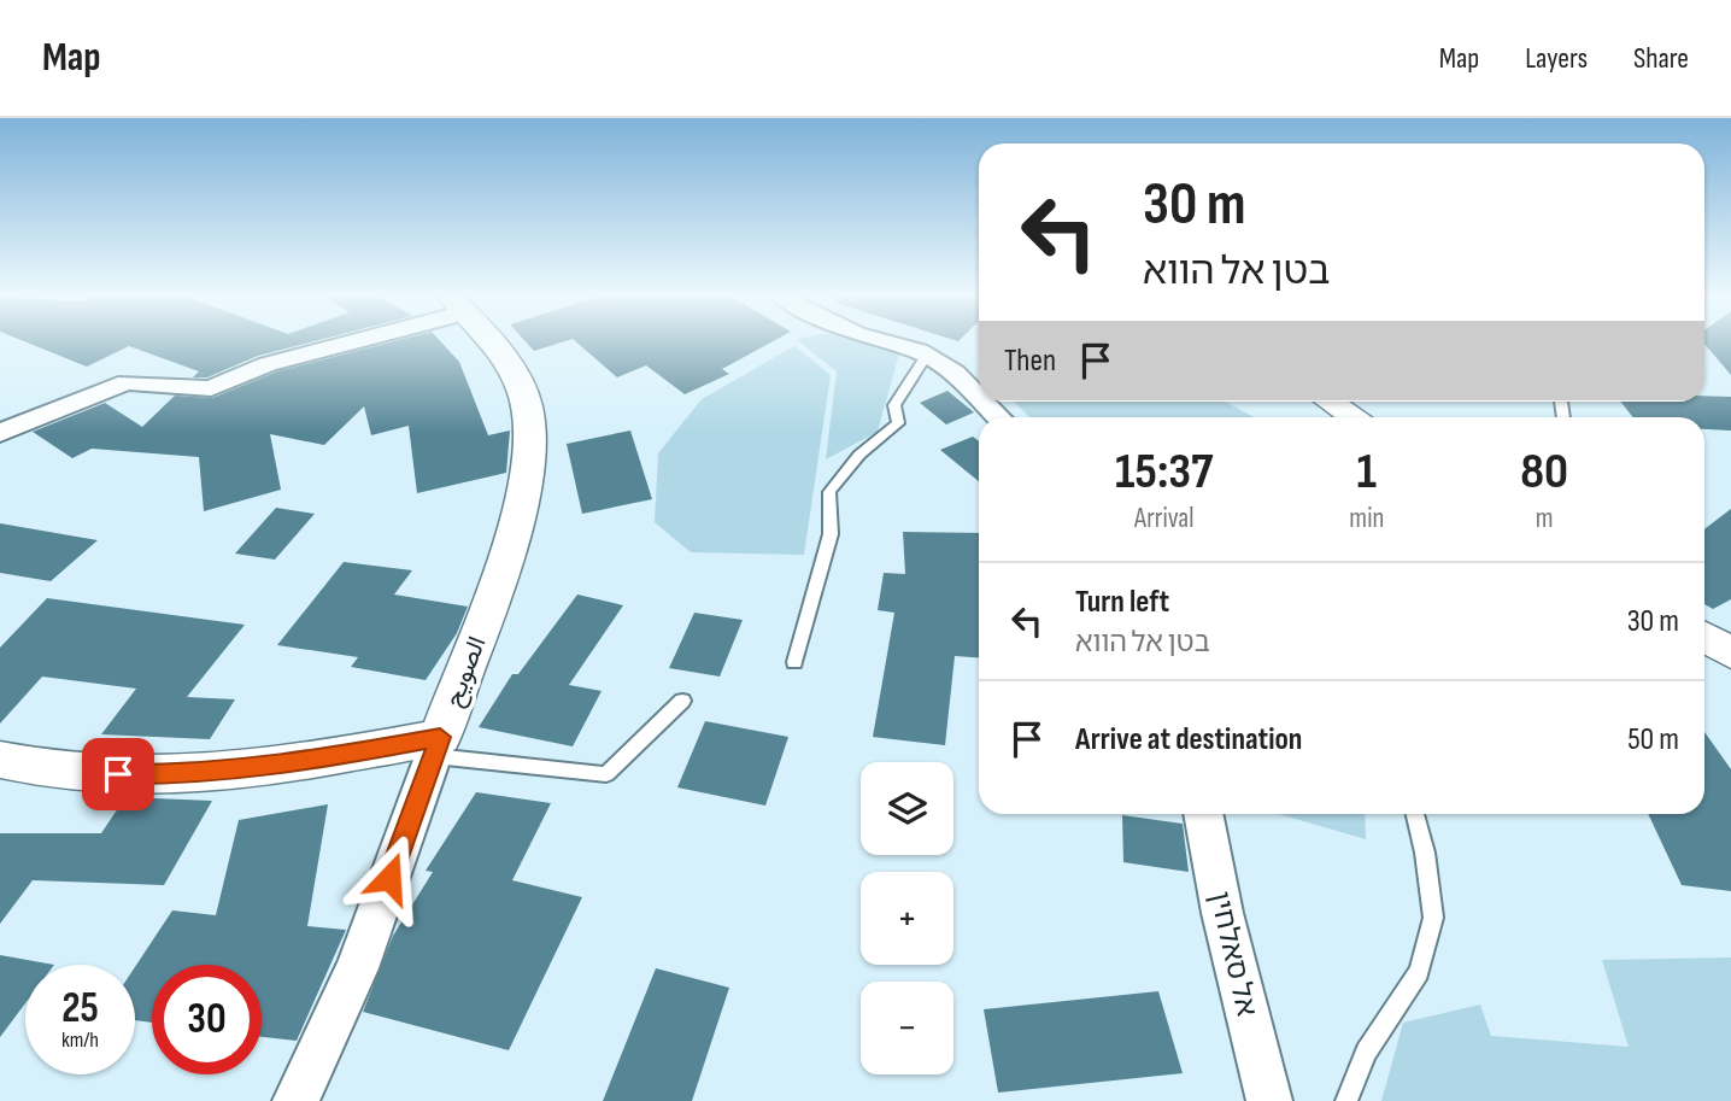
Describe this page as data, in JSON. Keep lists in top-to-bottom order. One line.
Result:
{"streets":{"street":["الصويح","אל סאלחין"]},"page":{"header":"Map","nav":["Map","Layers","Share"],"turn":["30 m","בטן אל הווא"],"then":"Then","eta":["15:37","Arrival","1","min","80","m"],"list":[{"name":"Turn left","note":"בטן אל הווא","value":"30 m"},{"name":"Arrive at destination","value":"50 m"}],"map_buttons":["+","−"],"speed":"25 km/h","limit":"30"}}
